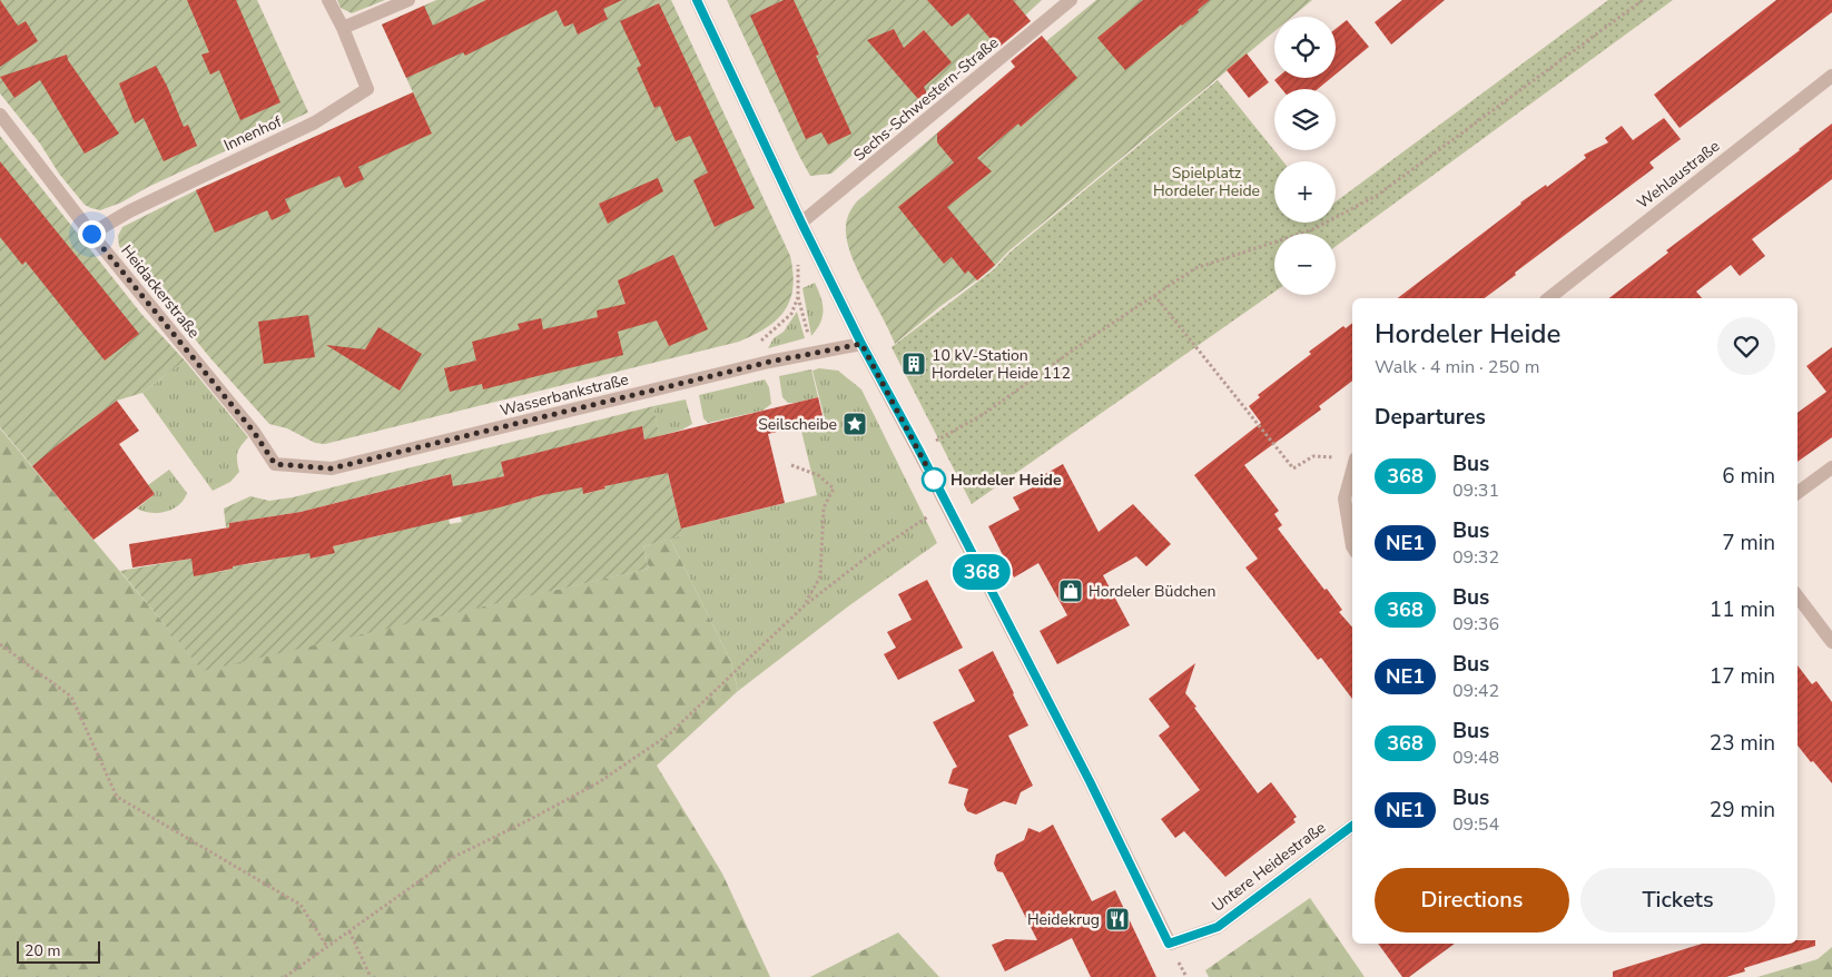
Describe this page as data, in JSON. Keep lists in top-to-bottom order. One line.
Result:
{"streets":{"street":["Sechs-Schwestern-Straße","Innenhof","Wehlaustraße","Heidackerstraße","Wasserbankstraße","Untere Heidestraße"]},"crossings":[["Innenhof","Heidackerstraße"],["Heidackerstraße","Wasserbankstraße"]],"parks":["Spielplatz Hordeler Heide"],"places":{"building":["10 kV-Station Hordeler Heide 112"],"place":["Seilscheibe"],"other":["Hordeler Heide"],"shop":["Hordeler Büdchen"],"restaurant":["Heidekrug"]},"lines":["bus line 368"],"scale_bar":"20 m","page":{"on_map":"368","map_buttons":["+","−"],"heading":[["Hordeler Heide","Walk · 4 min · 250 m"],"Departures"],"list":[{"mark":"368","name":"Bus","note":"09:31","value":"6 min"},{"mark":"NE1","name":"Bus","note":"09:32","value":"7 min"},{"mark":"368","name":"Bus","note":"09:36","value":"11 min"},{"mark":"NE1","name":"Bus","note":"09:42","value":"17 min"},{"mark":"368","name":"Bus","note":"09:48","value":"23 min"},{"mark":"NE1","name":"Bus","note":"09:54","value":"29 min"}],"buttons":["Directions","Tickets"],"scale":"20 m"}}
